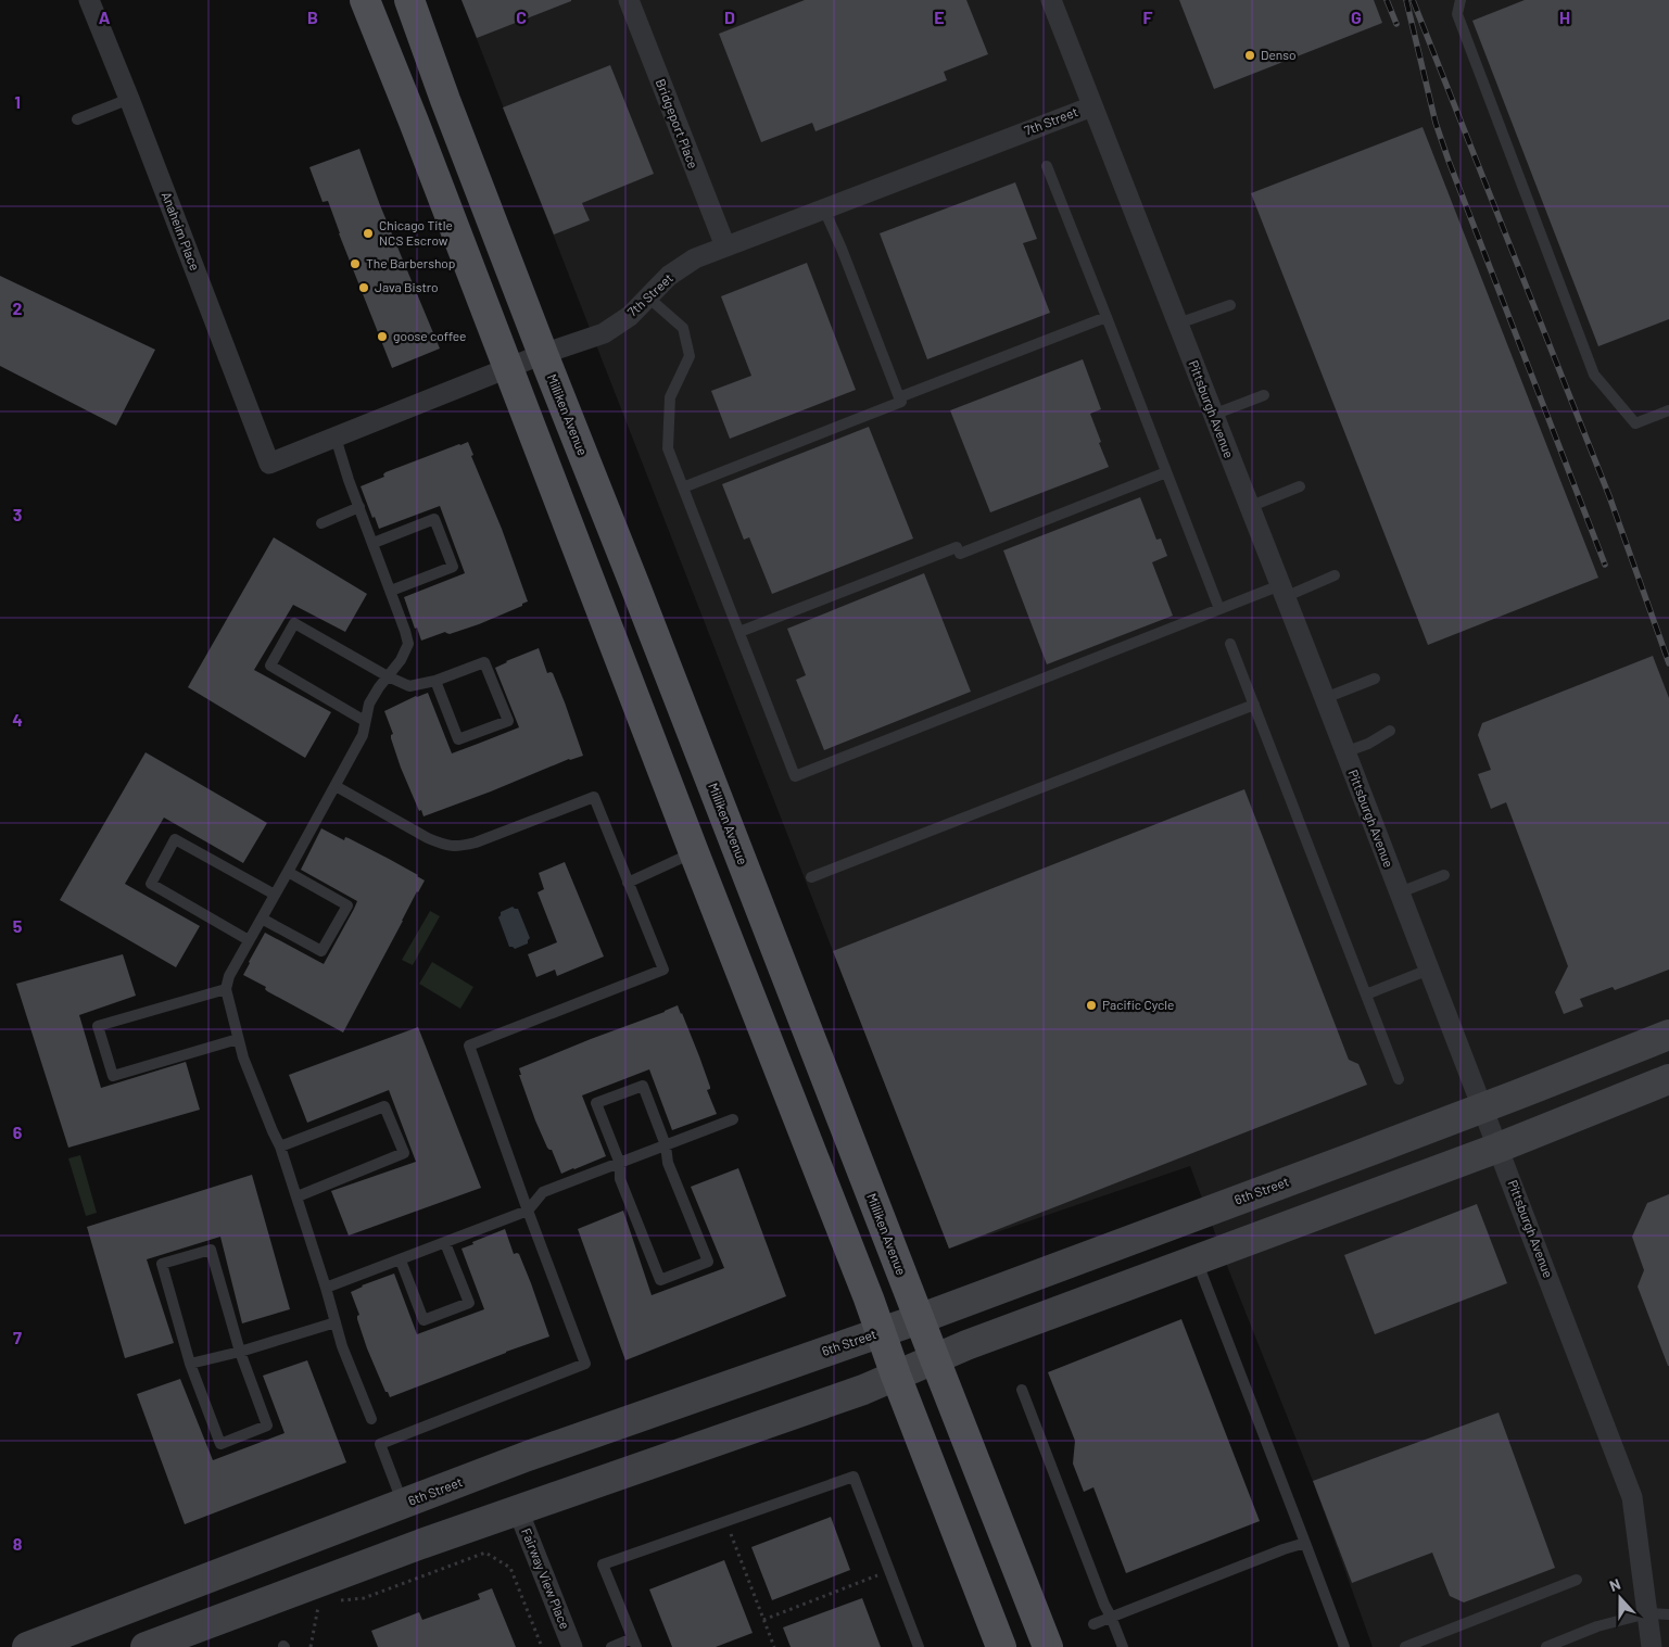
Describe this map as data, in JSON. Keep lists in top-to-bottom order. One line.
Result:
{"streets":{"main road":["Milliken Avenue","6th Street"],"street":["7th Street","Bridgeport Place","Anaheim Place","Pittsburgh Avenue","Fairway View Place"]},"crossings":[["7th Street","Bridgeport Place"],["7th Street","Anaheim Place"],["7th Street","Pittsburgh Avenue"],["7th Street","Milliken Avenue"],["Pittsburgh Avenue","6th Street"],["Milliken Avenue","6th Street"]],"places":["Denso","Chicago Title NCS Escrow","The Barbershop","Java Bistro","goose coffee","Pacific Cycle"],"north":"top","grid":{"columns":["A","B","C","D","E","F","G","H"],"rows":["1","2","3","4","5","6","7","8"]}}
